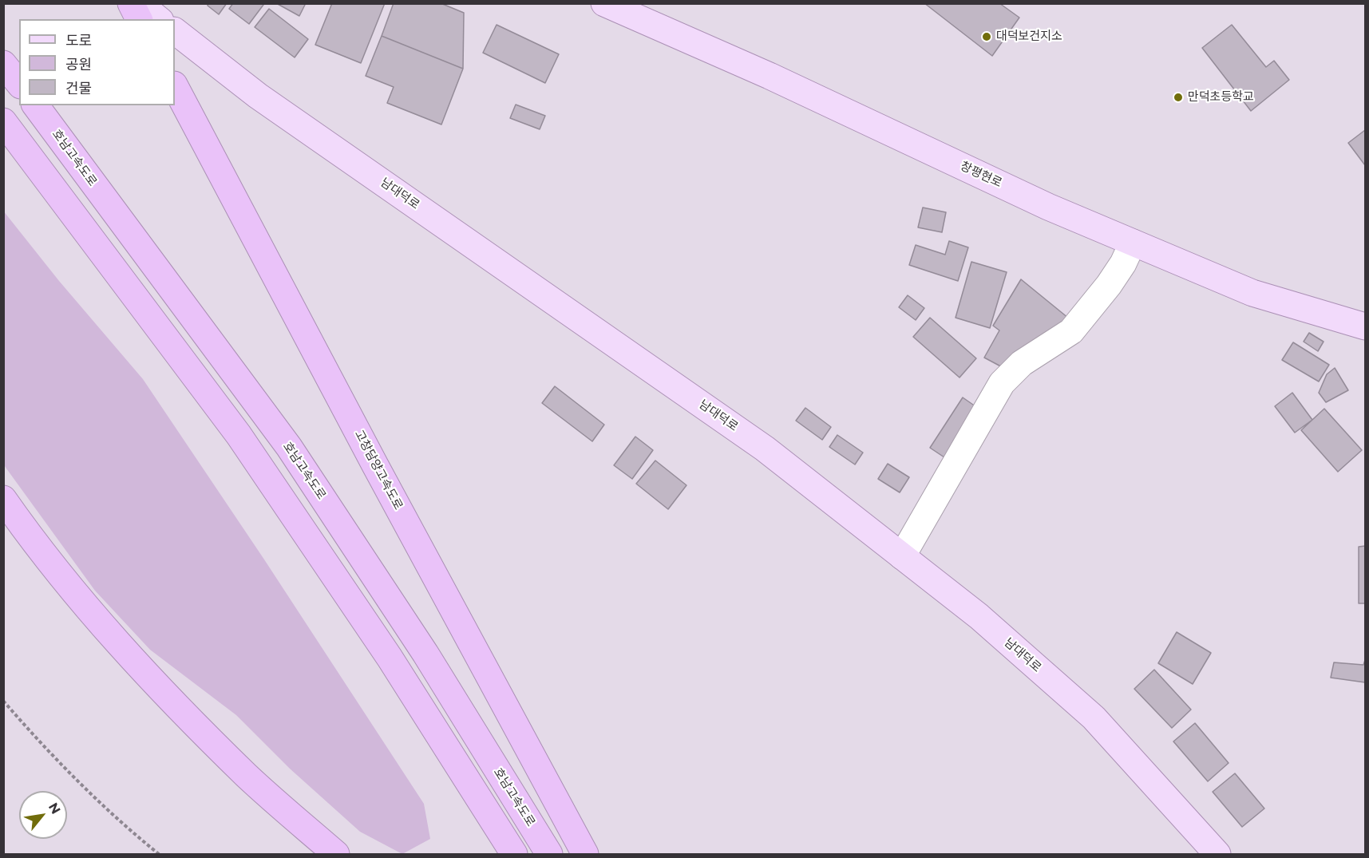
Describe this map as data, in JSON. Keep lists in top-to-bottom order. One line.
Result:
{"streets":{"highway":["호남고속도로","고창담양고속도로"],"main road":["창평현로","남대덕로"]},"places":["대덕보건지소","만덕초등학교"],"legend":["도로","공원","건물"],"north":"top right"}
